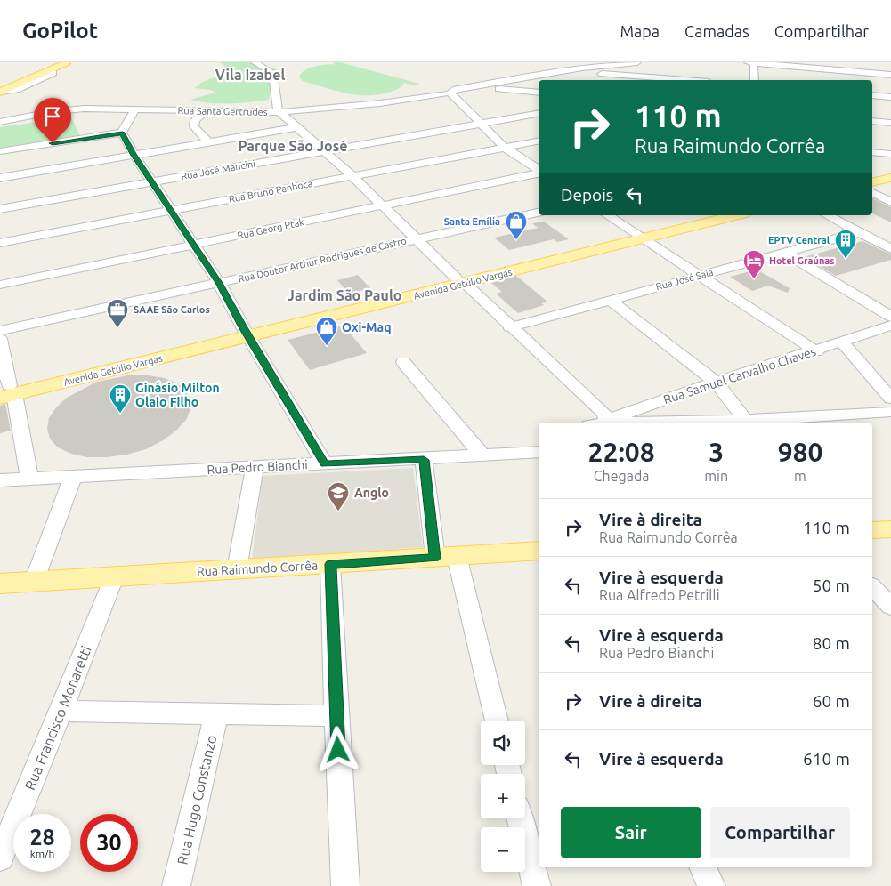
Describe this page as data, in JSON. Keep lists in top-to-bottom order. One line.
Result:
{"streets":{"main road":["Avenida Getúlio Vargas","Rua Raimundo Corrêa"],"street":["Rua Santa Gertrudes","Rua José Mancini","Rua Bruno Panhoca","Rua Georg Ptak","Rua Doutor Arthur Rodrigues de Castro","Rua José Saia","Rua Samuel Carvalho Chaves","Rua Pedro Bianchi","Rua Francisco Monaretti","Rua Hugo Constanzo"]},"crossings":[["Rua Raimundo Corrêa","Rua Francisco Monaretti"]],"districts":["Vila Izabel","Parque São José","Jardim São Paulo"],"places":{"shop":["Santa Emília","Oxi-Maq"],"building":["EPTV Central","Ginásio Milton Olaio Filho"],"hotel":["Hotel Graúnas"],"office":["SAAE São Carlos"],"school or university":["Anglo"]},"page":{"header":"GoPilot","nav":["Mapa","Camadas","Compartilhar"],"turn":["110 m","Rua Raimundo Corrêa"],"then":"Depois","eta":["22:08","Chegada","3","min","980","m"],"list":[{"name":"Vire à direita","note":"Rua Raimundo Corrêa","value":"110 m"},{"name":"Vire à esquerda","note":"Rua Alfredo Petrilli","value":"50 m"},{"name":"Vire à esquerda","note":"Rua Pedro Bianchi","value":"80 m"},{"name":"Vire à direita","value":"60 m"},{"name":"Vire à esquerda","value":"610 m"}],"map_buttons":["+","−"],"buttons":["Sair","Compartilhar"],"speed":"28 km/h","limit":"30"}}
